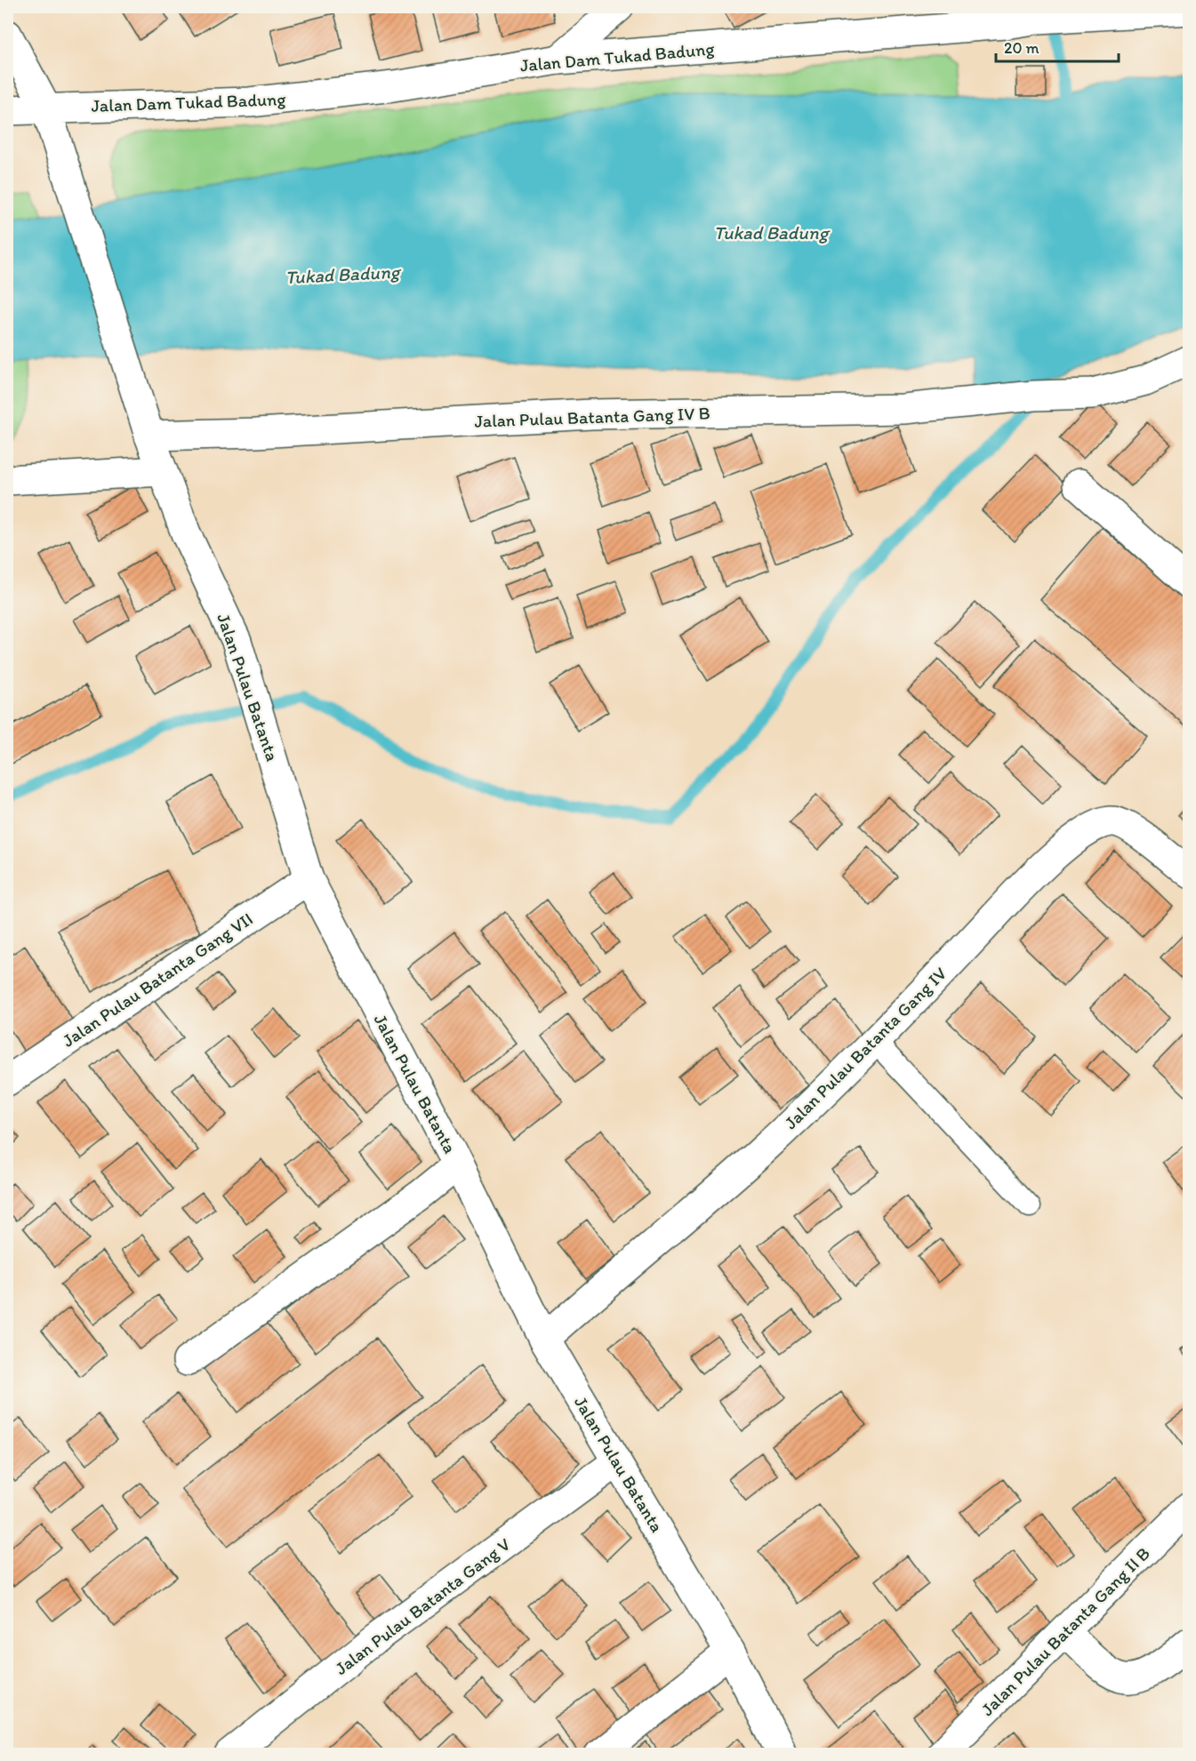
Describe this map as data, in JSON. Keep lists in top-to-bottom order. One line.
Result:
{"streets":{"street":["Jalan Dam Tukad Badung","Jalan Pulau Batanta Gang IV B","Jalan Pulau Batanta","Jalan Pulau Batanta Gang VII","Jalan Pulau Batanta Gang IV","Jalan Pulau Batanta Gang V","Jalan Pulau Batanta Gang II B"]},"crossings":[["Jalan Dam Tukad Badung","Jalan Pulau Batanta"],["Jalan Pulau Batanta Gang IV B","Jalan Pulau Batanta"],["Jalan Pulau Batanta","Jalan Pulau Batanta Gang VII"],["Jalan Pulau Batanta","Jalan Pulau Batanta Gang IV"],["Jalan Pulau Batanta","Jalan Pulau Batanta Gang V"]],"water":["Tukad Badung"],"scale_bar":"20 m"}
